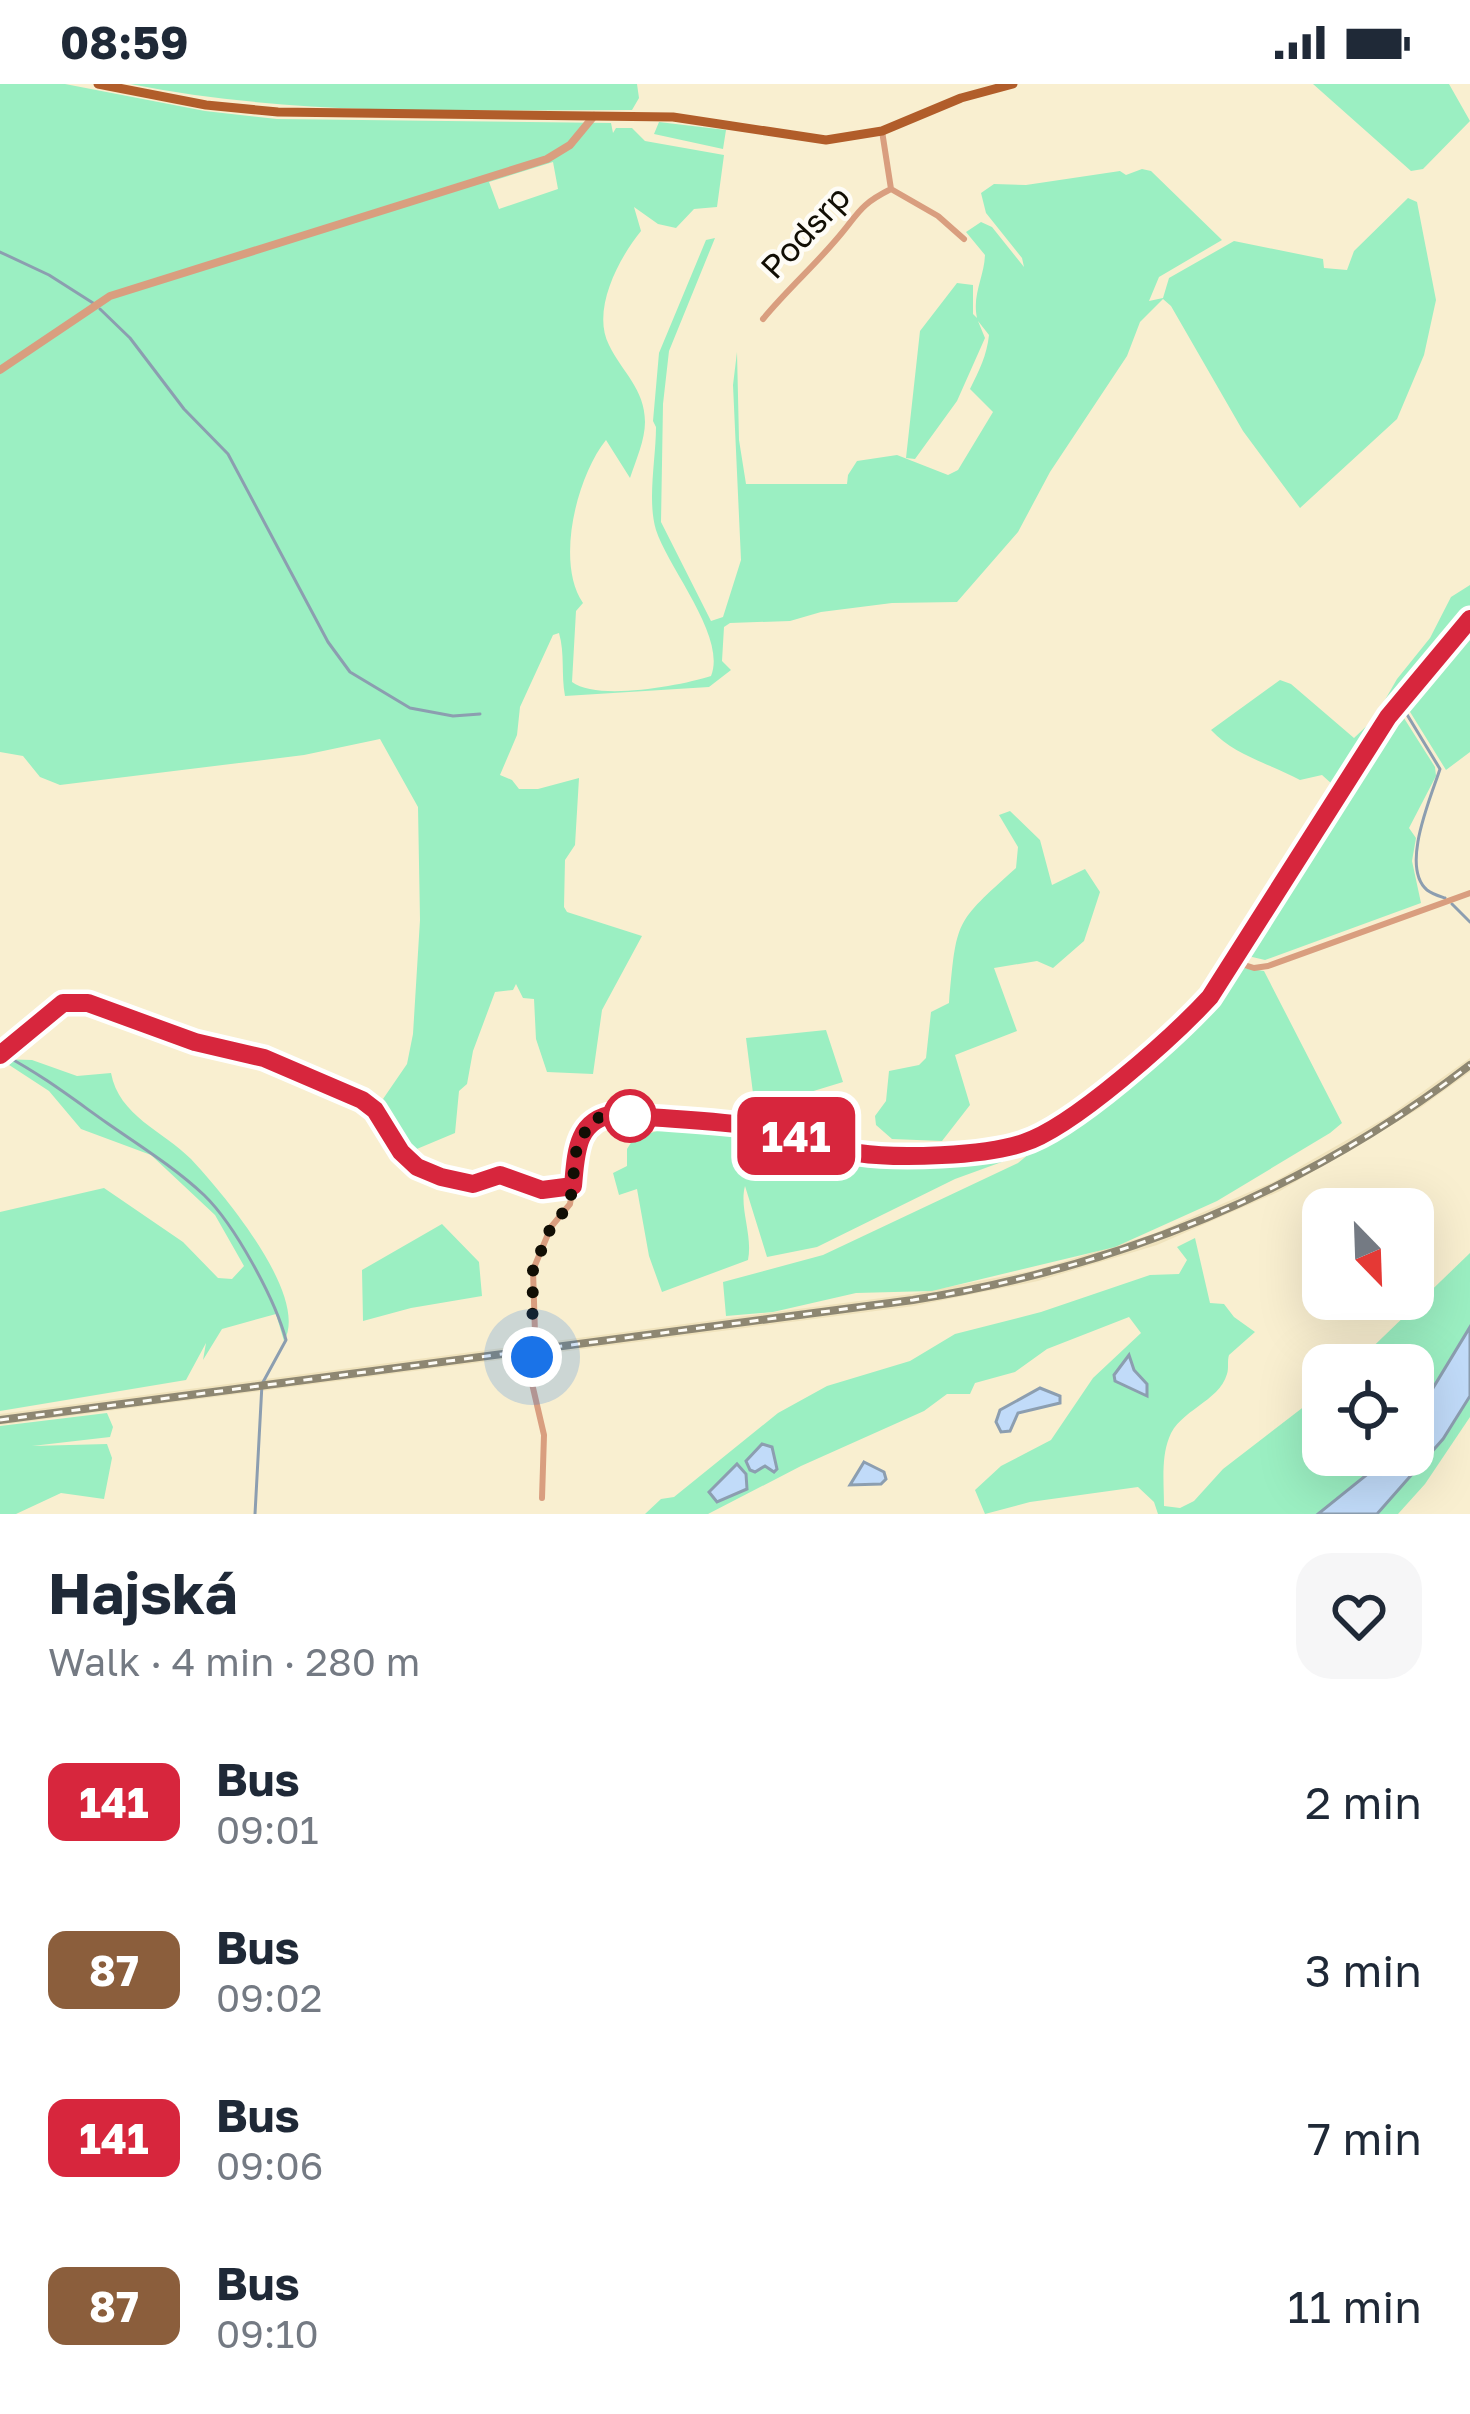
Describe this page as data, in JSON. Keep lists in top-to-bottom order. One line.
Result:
{"streets":{"main road":["Podsrp"]},"lines":["bus line 141"],"north":"bottom right","page":{"status":"08:59","on_map":"141","heading":["Hajská","Walk · 4 min · 280 m"],"list":[{"mark":"141","name":"Bus","note":"09:01","value":"2 min"},{"mark":"87","name":"Bus","note":"09:02","value":"3 min"},{"mark":"141","name":"Bus","note":"09:06","value":"7 min"},{"mark":"87","name":"Bus","note":"09:10","value":"11 min"}]}}
